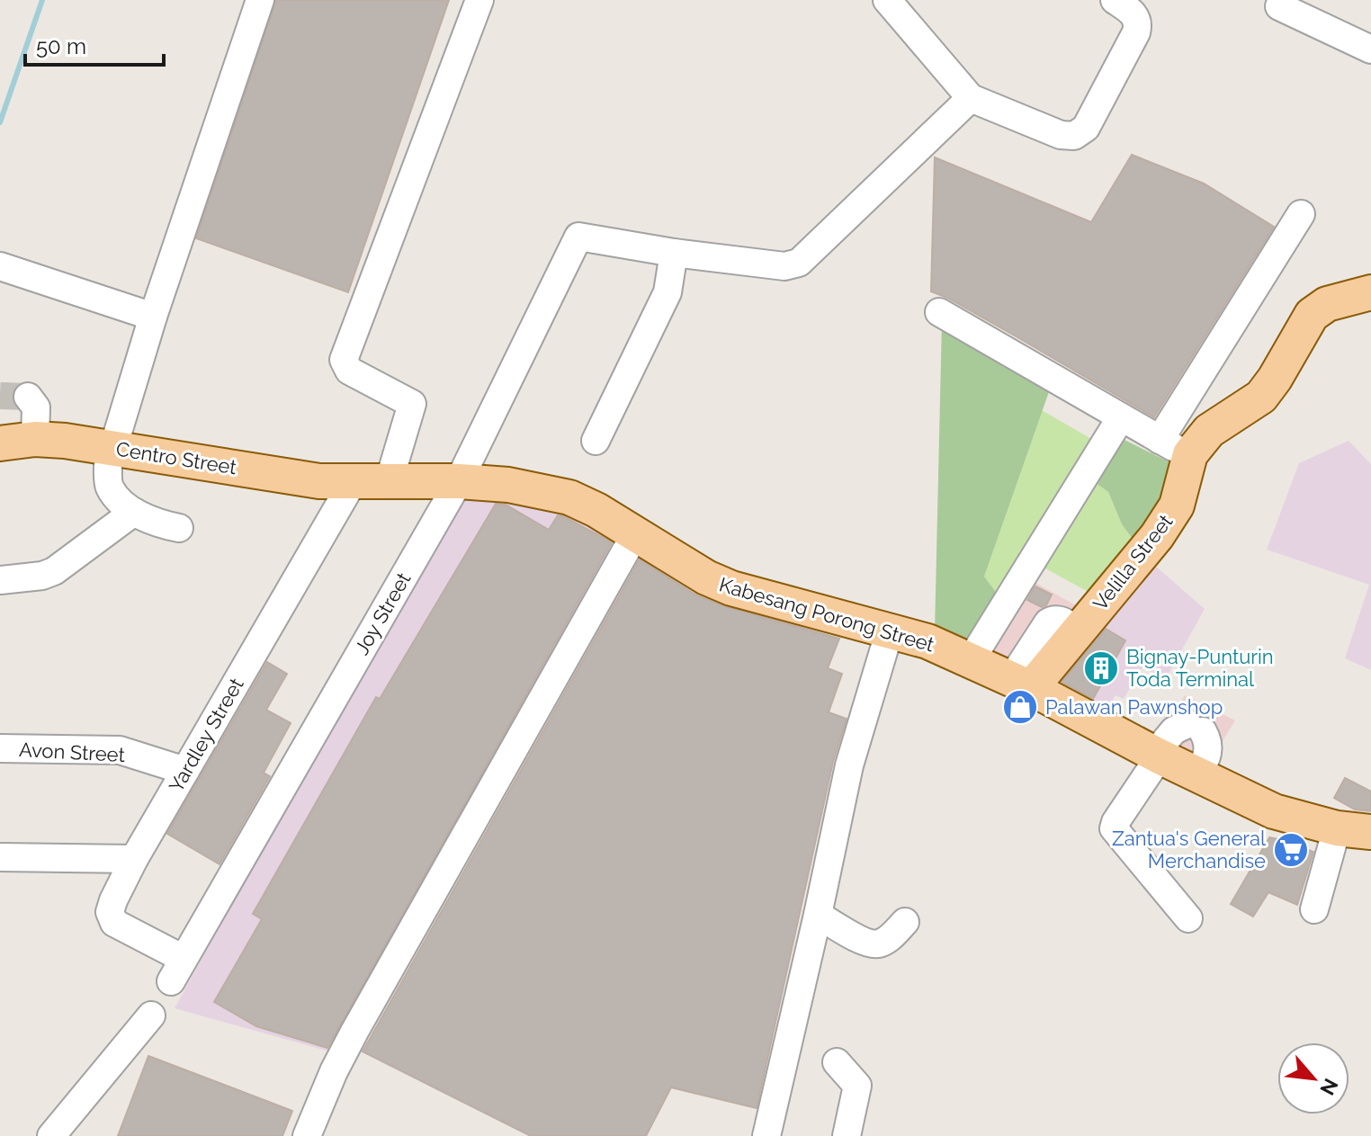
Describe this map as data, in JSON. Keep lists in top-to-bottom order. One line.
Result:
{"streets":{"main road":["Centro Street","Velilla Street","Kabesang Porong Street"],"street":["Joy Street","Yardley Street","Avon Street"]},"crossings":[["Centro Street","Kabesang Porong Street"],["Centro Street","Yardley Street"],["Velilla Street","Kabesang Porong Street"],["Joy Street","Kabesang Porong Street"],["Joy Street","Yardley Street"],["Kabesang Porong Street","Yardley Street"],["Yardley Street","Avon Street"]],"places":{"building":["Bignay-Punturin Toda Terminal"],"shop":["Palawan Pawnshop"],"supermarket":["Zantua's General Merchandise"]},"scale_bar":"50 m","north":"bottom right"}
